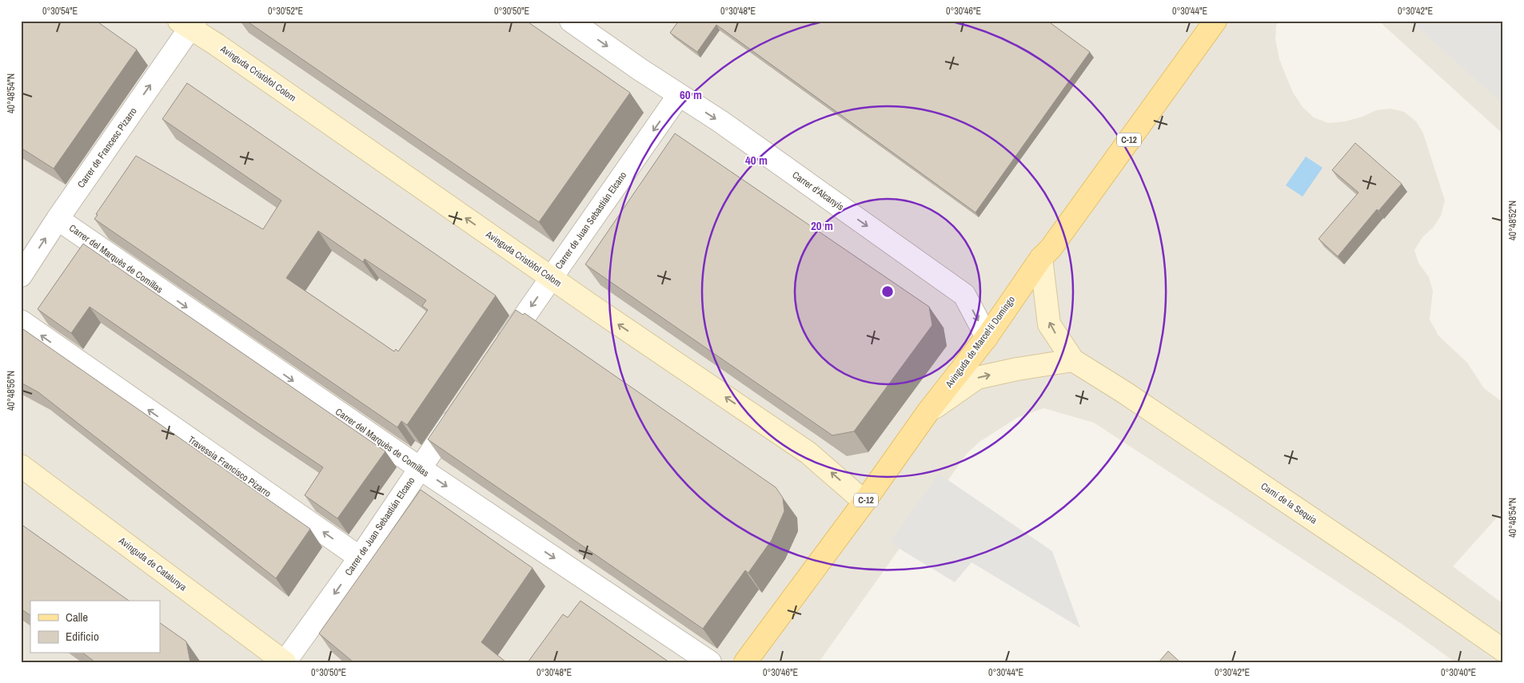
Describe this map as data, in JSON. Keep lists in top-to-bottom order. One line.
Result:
{"streets":{"main road":["C-12","Avinguda de Marcel·lí Domingo"],"street":["Avinguda Cristòfol Colom","Carrer de Francesc Pizarro","Carrer d'Alcanyís","Carrer de Juan Sebastián Elcano","Carrer del Marquès de Comillas","Travessia Francisco Pizarro","Camí de la Sequia","Avinguda de Catalunya"]},"crossings":[["Avinguda Cristòfol Colom","Carrer de Francesc Pizarro"],["Avinguda Cristòfol Colom","Carrer de Juan Sebastián Elcano"],["Avinguda Cristòfol Colom","Avinguda de Marcel·lí Domingo"],["Carrer de Francesc Pizarro","Carrer del Marquès de Comillas"],["Carrer d'Alcanyís","Carrer de Juan Sebastián Elcano"],["Carrer d'Alcanyís","Avinguda de Marcel·lí Domingo"],["Carrer de Juan Sebastián Elcano","Carrer del Marquès de Comillas"],["Carrer de Juan Sebastián Elcano","Travessia Francisco Pizarro"],["Carrer de Juan Sebastián Elcano","Avinguda de Catalunya"]],"one_way":["Avinguda Cristòfol Colom","Carrer de Francesc Pizarro","Carrer d'Alcanyís","Carrer de Juan Sebastián Elcano","Carrer del Marquès de Comillas","Travessia Francisco Pizarro"],"legend":["Calle","Edificio"],"coordinates":["0°30'54\"E","0°30'52\"E","0°30'50\"E","0°30'48\"E","0°30'46\"E","0°30'44\"E","0°30'42\"E","40°48'54\"N","40°48'52\"N","40°48'56\"N","0°30'40\"E"],"rings":["60 m","40 m","20 m"]}
